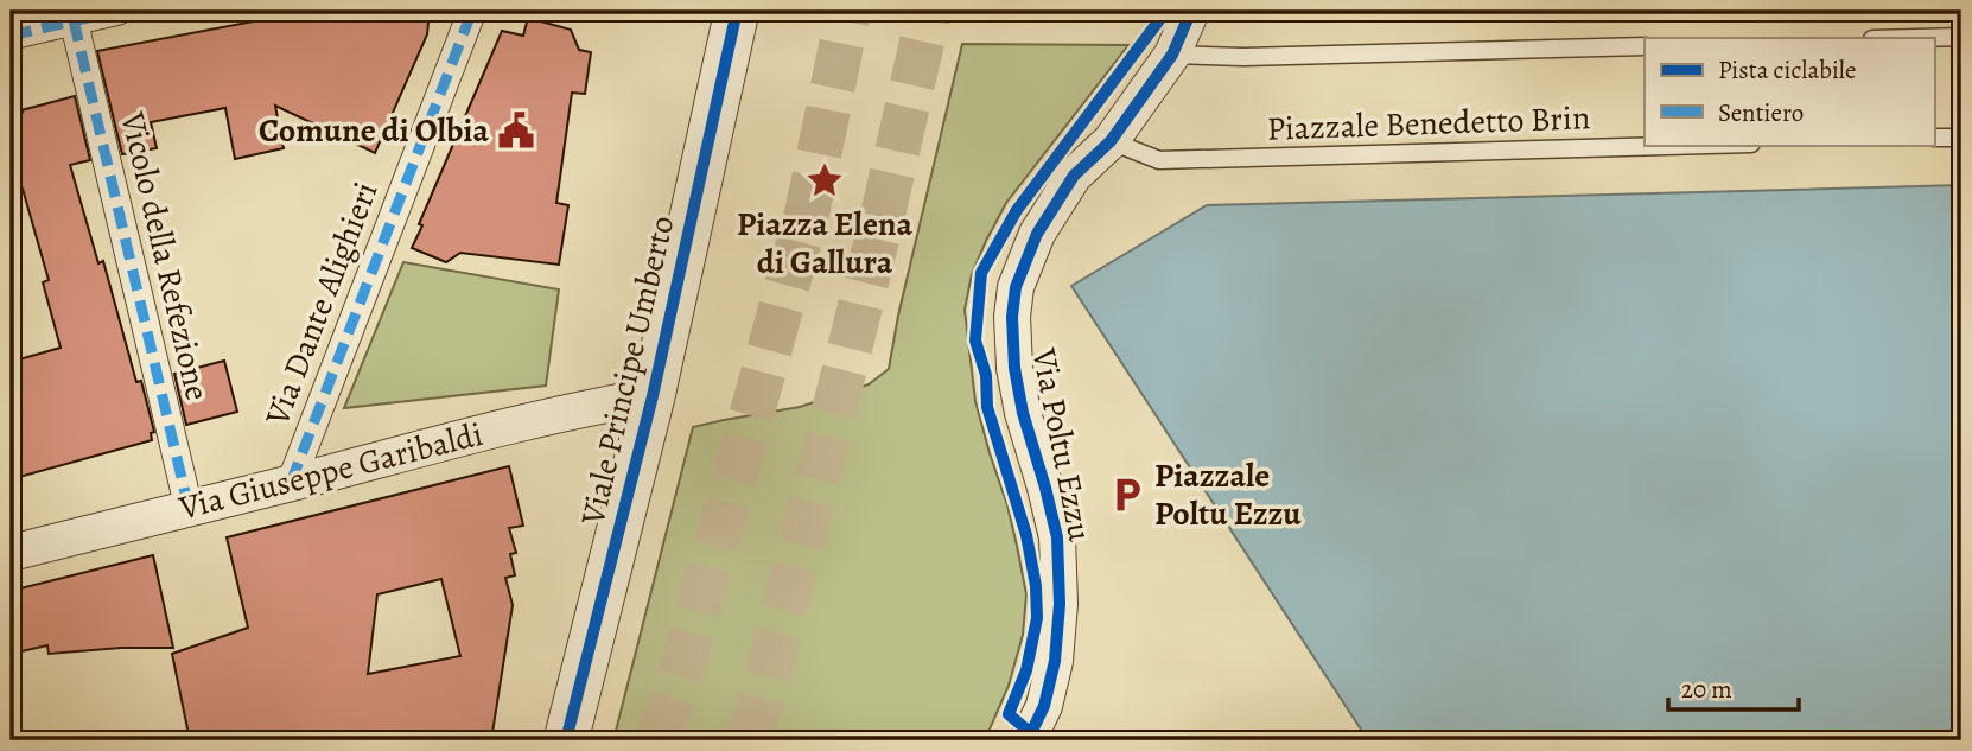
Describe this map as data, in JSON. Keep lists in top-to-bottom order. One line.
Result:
{"streets":{"street":["Vicolo della Refezione","Via Dante Alighieri","Viale Principe Umberto","Via Poltu Ezzu","Via Giuseppe Garibaldi"],"lane":["Piazzale Benedetto Brin"]},"crossings":[["Piazzale Benedetto Brin","Via Poltu Ezzu"],["Vicolo della Refezione","Via Giuseppe Garibaldi"],["Via Dante Alighieri","Via Giuseppe Garibaldi"],["Viale Principe Umberto","Via Giuseppe Garibaldi"]],"places":{"public building":["Comune di Olbia"],"place":["Piazza Elena di Gallura"],"parking":["Piazzale Poltu Ezzu"]},"legend":["Pista ciclabile","Sentiero"],"scale_bar":"20 m"}
